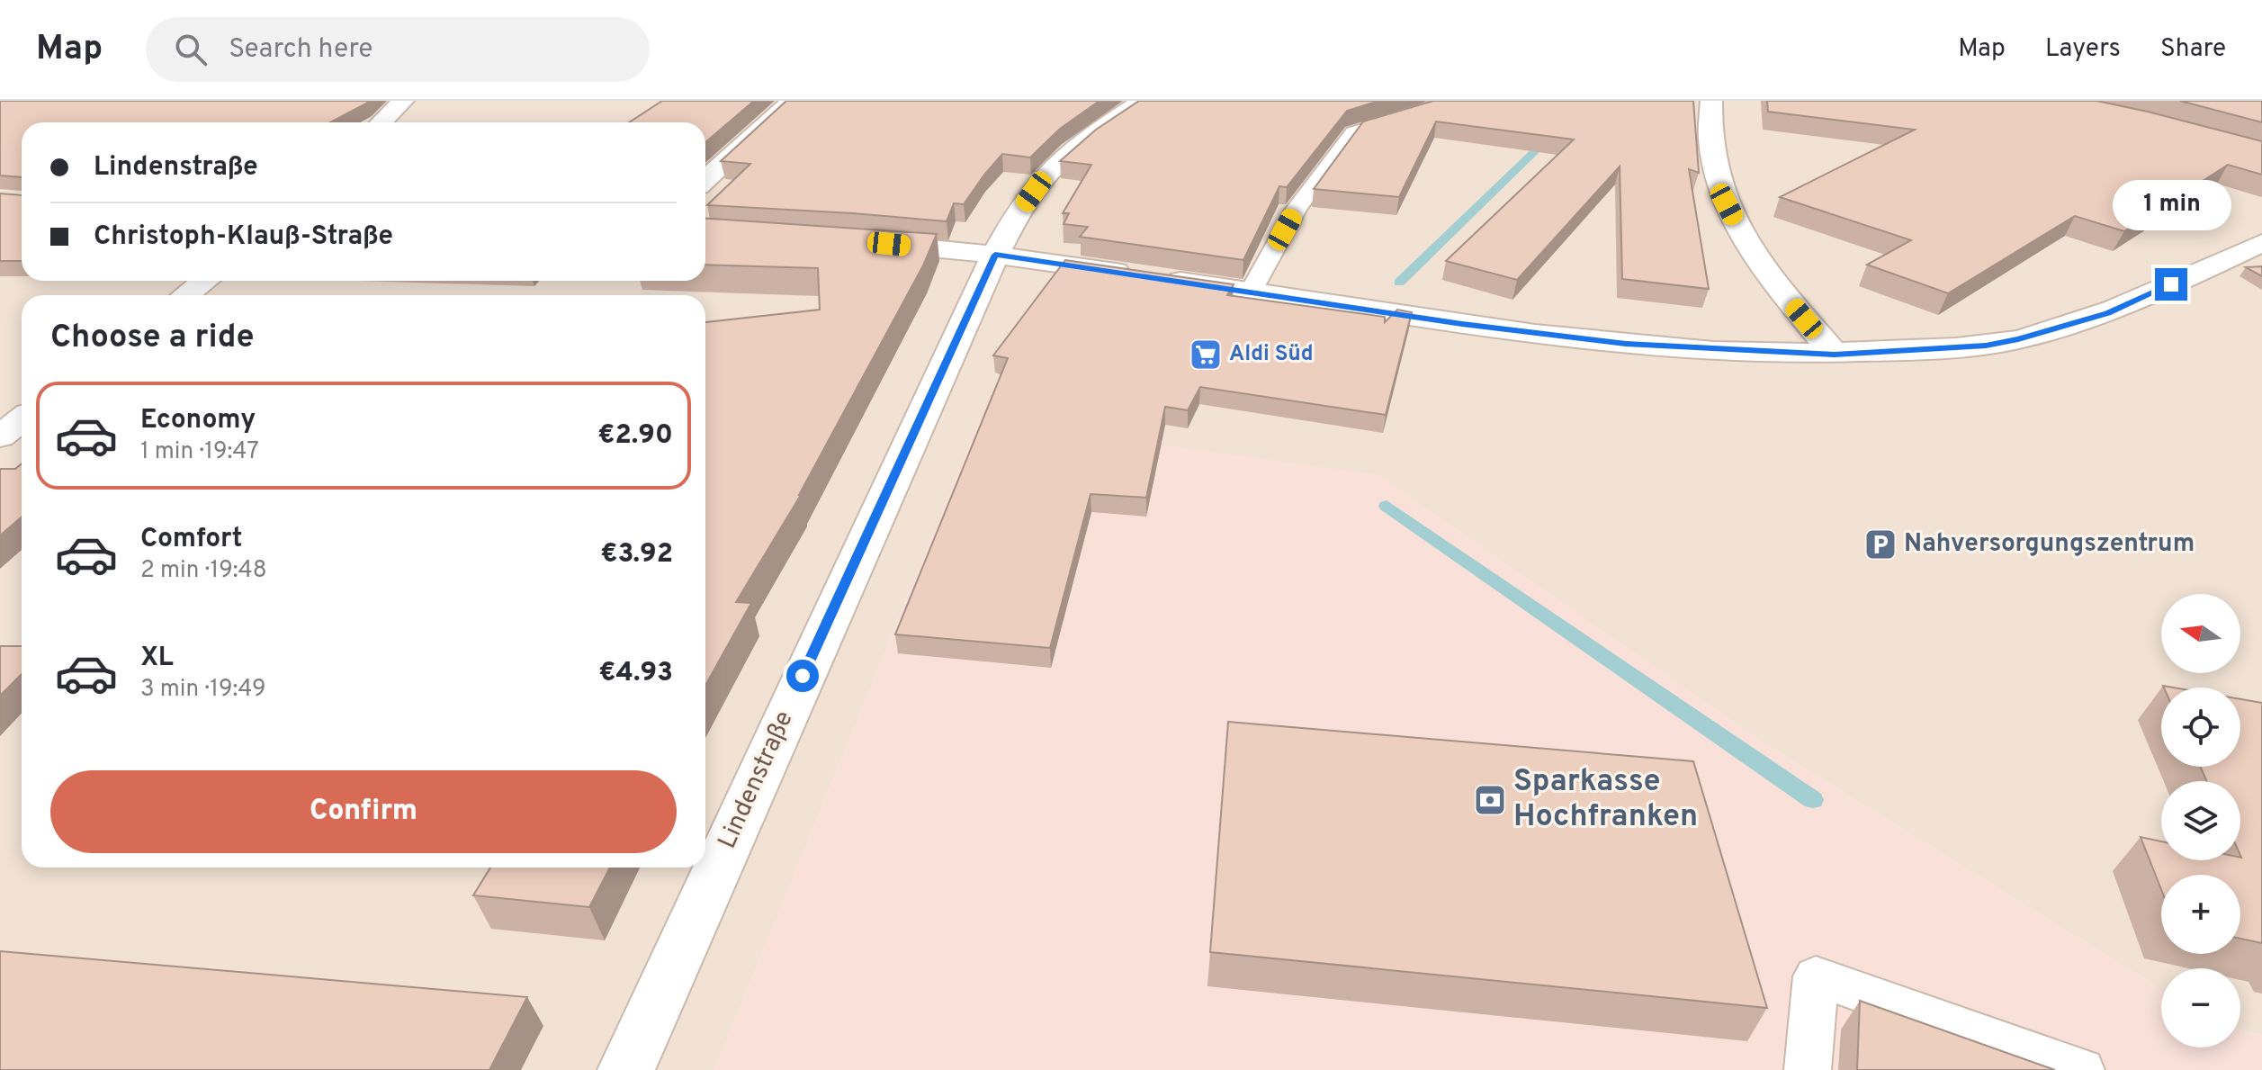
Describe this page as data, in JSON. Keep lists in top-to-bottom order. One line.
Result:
{"streets":{"street":["Lindenstraße"]},"places":{"supermarket":["Aldi Süd"],"parking":["Nahversorgungszentrum"],"bank":["Sparkasse Hochfranken"]},"north":"left","page":{"header":"Map","search":"Search here","nav":["Map","Layers","Share"],"banner":["Lindenstraße","Christoph-Klauß-Straße"],"bubble":"1 min","heading":"Choose a ride","list":[{"name":"Economy","note":"1 min · 19:47","value":"€2.90"},{"name":"Comfort","note":"2 min · 19:48","value":"€3.92"},{"name":"XL","note":"3 min · 19:49","value":"€4.93"}],"map_buttons":["+","−"],"buttons":"Confirm"}}
